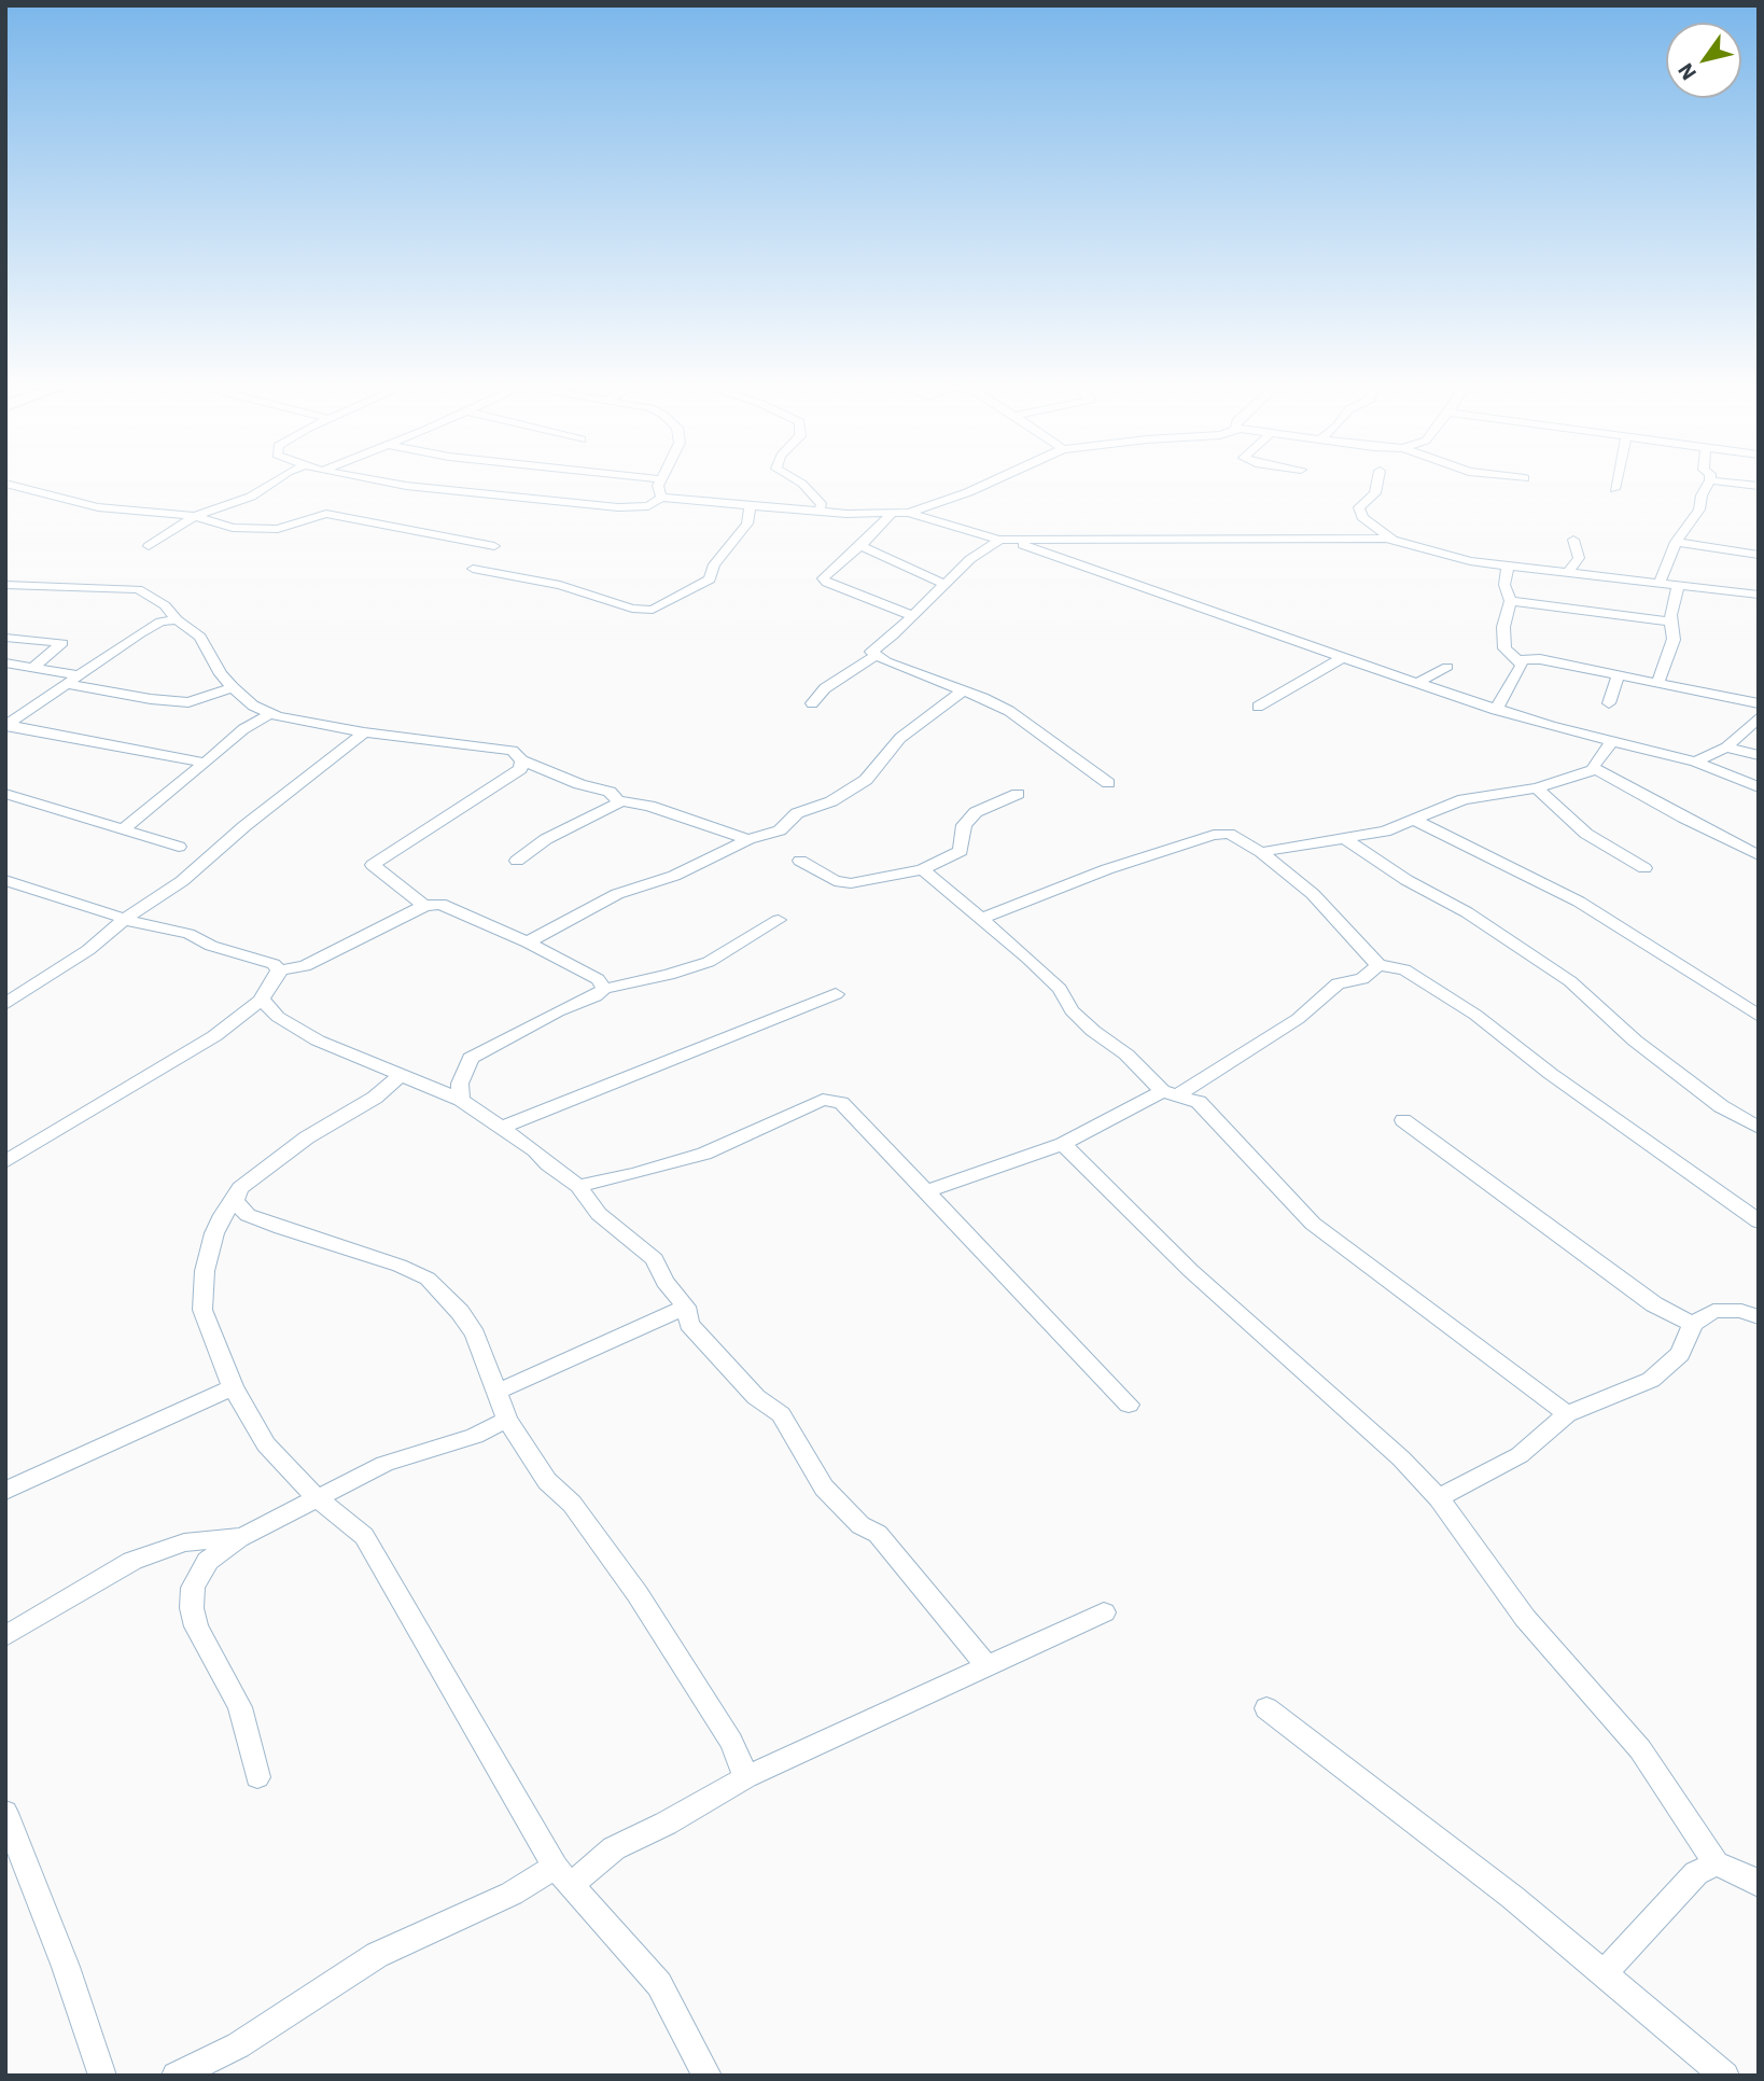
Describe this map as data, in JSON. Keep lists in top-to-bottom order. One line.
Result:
{"north":"bottom left"}
